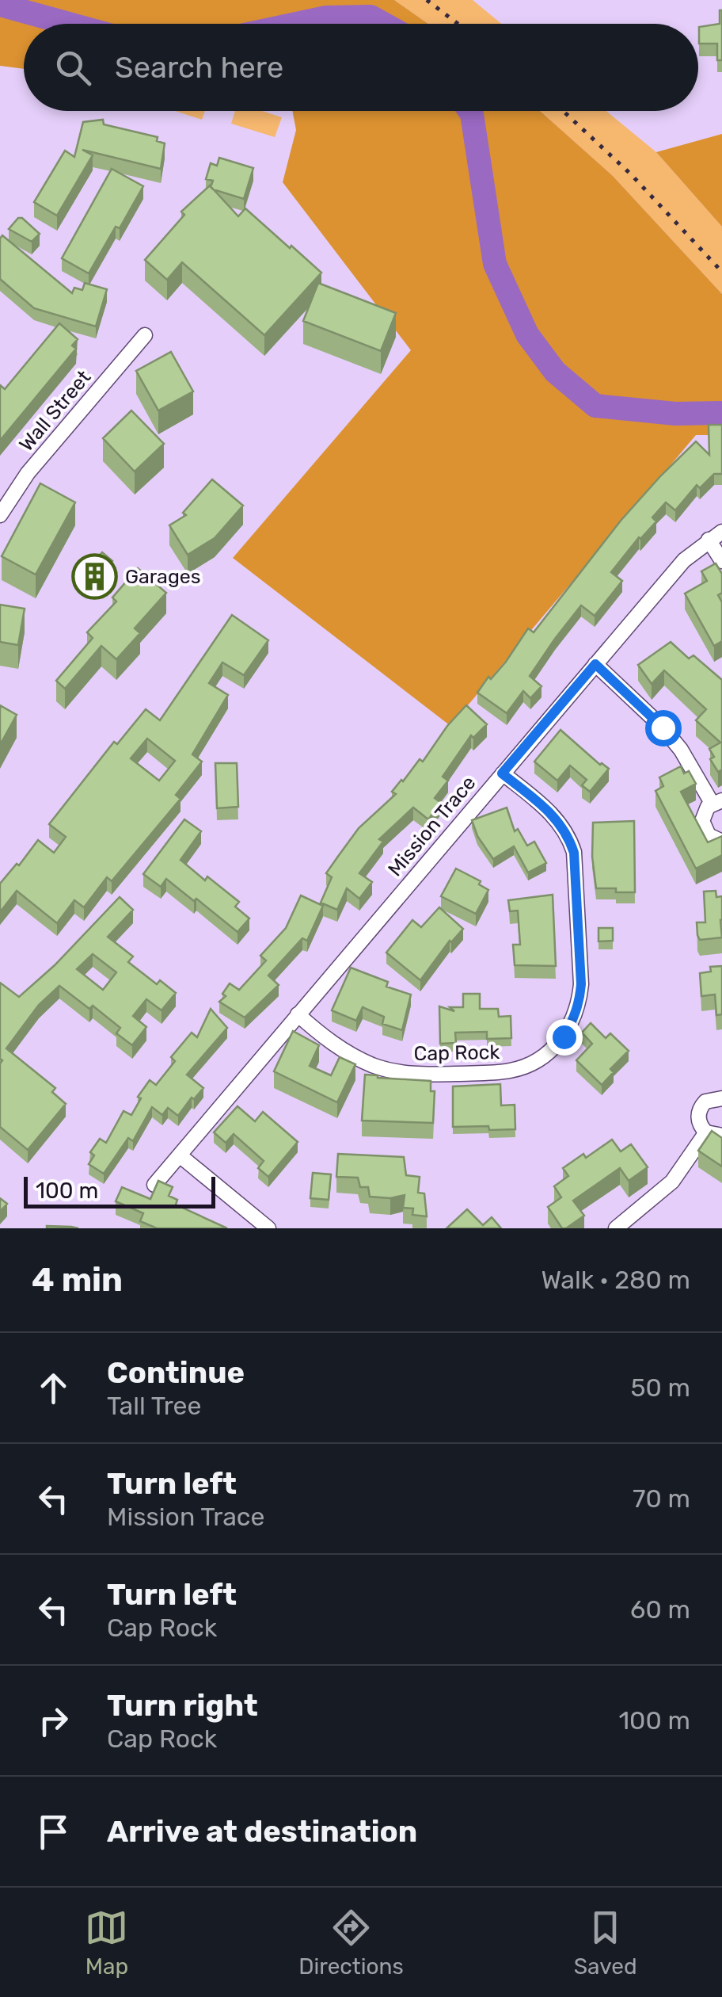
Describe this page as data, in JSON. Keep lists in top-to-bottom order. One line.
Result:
{"streets":{"street":["Wall Street","Mission Trace","Cap Rock"]},"crossings":[["Mission Trace","Cap Rock"]],"places":{"building":["Garages"]},"scale_bar":"100 m","page":{"search":"Search here","scale":"100 m","heading":["4 min","Walk · 280 m"],"list":[["Continue","Tall Tree","50 m"],["Turn left","Mission Trace","70 m"],["Turn left","Cap Rock","60 m"],["Turn right","Cap Rock","100 m"],"Arrive at destination"],"nav":["Map","Directions","Saved"]}}
